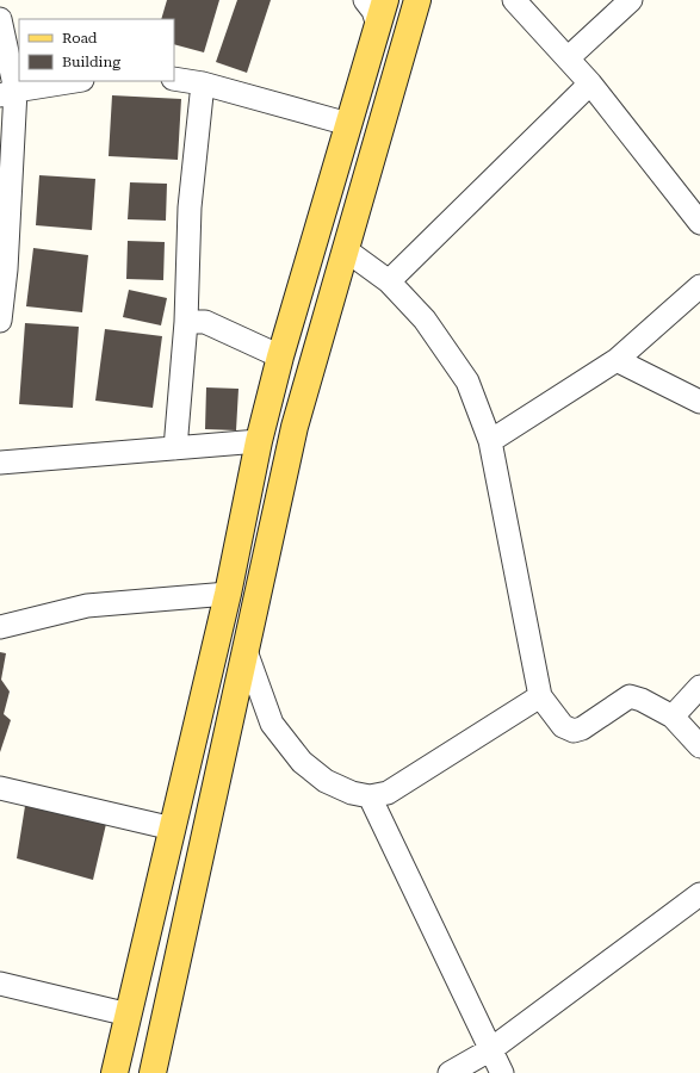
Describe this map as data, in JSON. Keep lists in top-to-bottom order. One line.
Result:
{"legend":["Road","Building"]}
